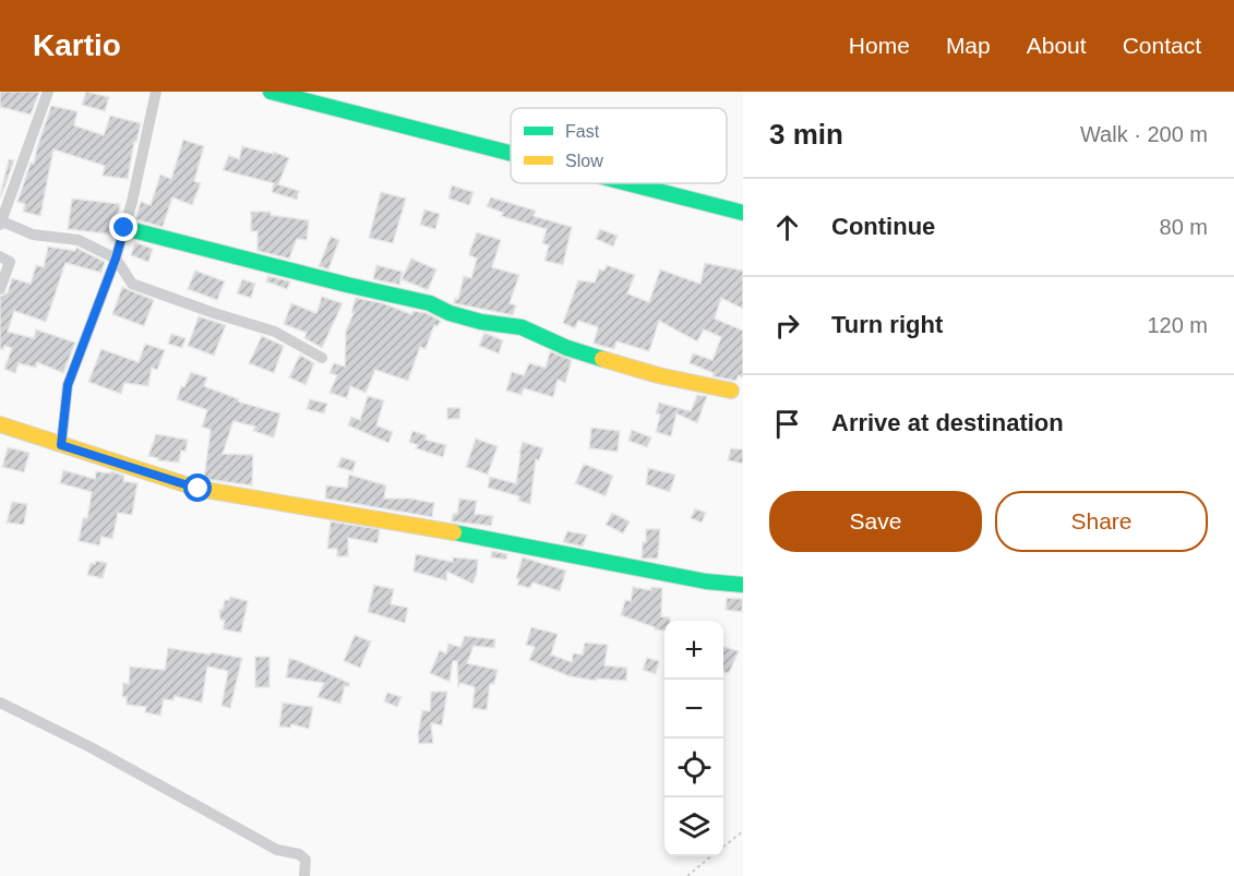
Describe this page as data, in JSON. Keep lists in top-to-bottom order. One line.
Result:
{"legend":["Fast","Slow"],"page":{"header":"Kartio","nav":["Home","Map","About","Contact"],"heading":["3 min","Walk · 200 m"],"list":[["Continue","80 m"],["Turn right","120 m"],"Arrive at destination"],"buttons":["Save","Share"],"map_buttons":["+","−"]}}
